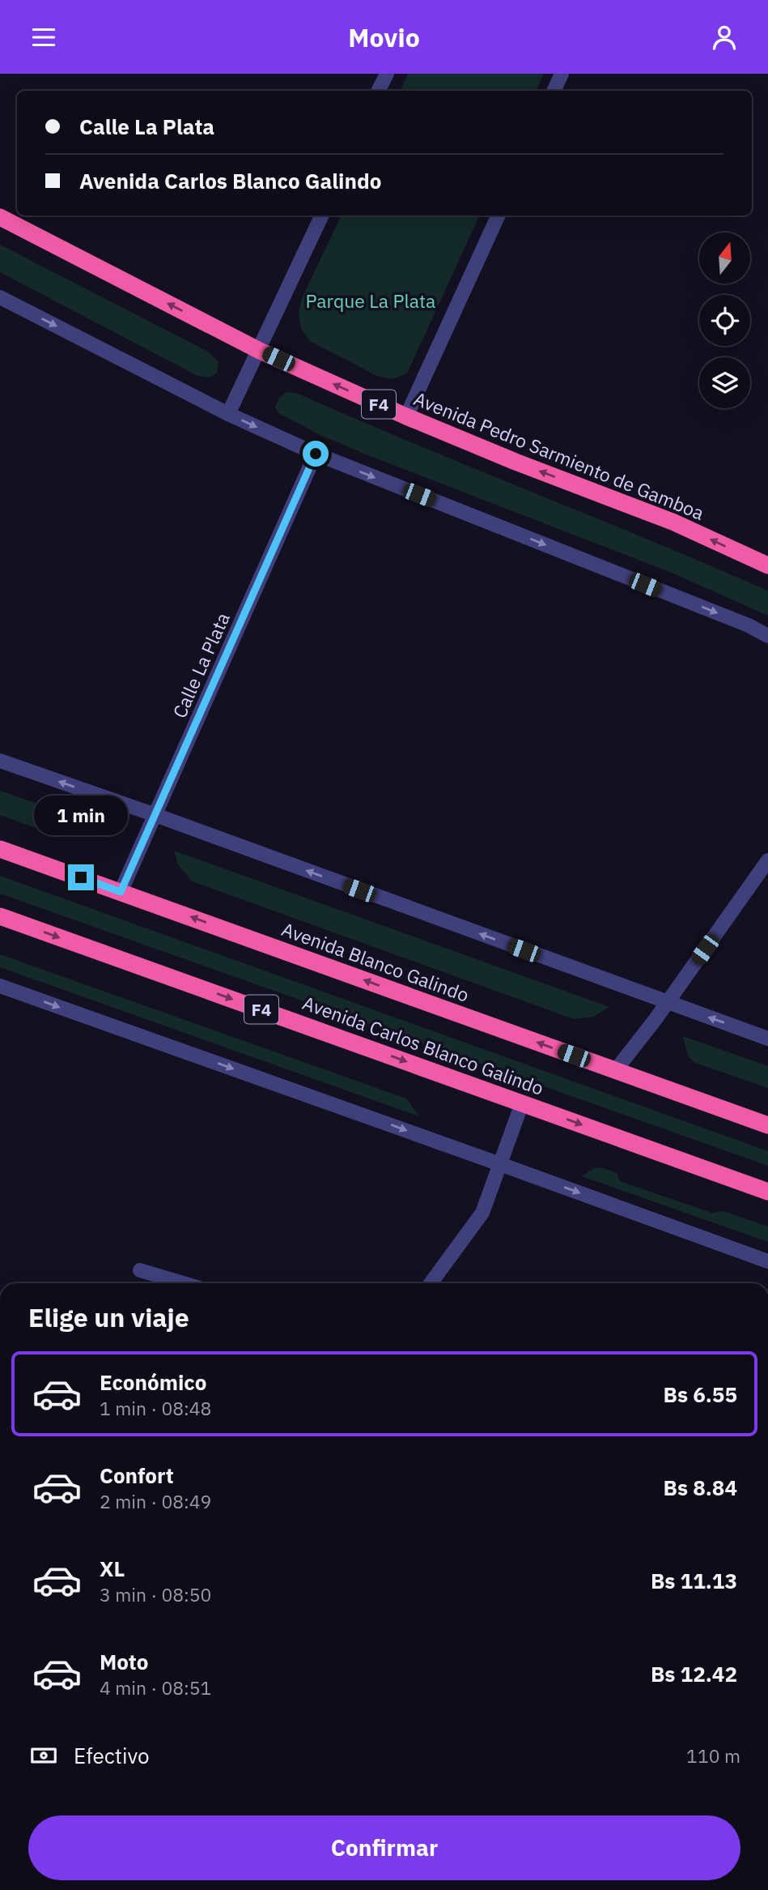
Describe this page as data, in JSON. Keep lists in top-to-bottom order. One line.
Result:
{"streets":{"highway":["F4","Avenida Pedro Sarmiento de Gamboa","Avenida Blanco Galindo","Avenida Carlos Blanco Galindo"],"street":["Calle La Plata"]},"crossings":[["Calle La Plata","Avenida Blanco Galindo"]],"one_way":["Avenida Pedro Sarmiento de Gamboa","Avenida Blanco Galindo"],"parks":["Parque La Plata"],"north":"top","page":{"header":"Movio","banner":["Calle La Plata","Avenida Carlos Blanco Galindo"],"bubble":"1 min","heading":"Elige un viaje","list":[{"name":"Económico","note":"1 min · 08:48","value":"Bs 6.55"},{"name":"Confort","note":"2 min · 08:49","value":"Bs 8.84"},{"name":"XL","note":"3 min · 08:50","value":"Bs 11.13"},{"name":"Moto","note":"4 min · 08:51","value":"Bs 12.42"}],"pay":["Efectivo","110 m"],"buttons":"Confirmar"}}
